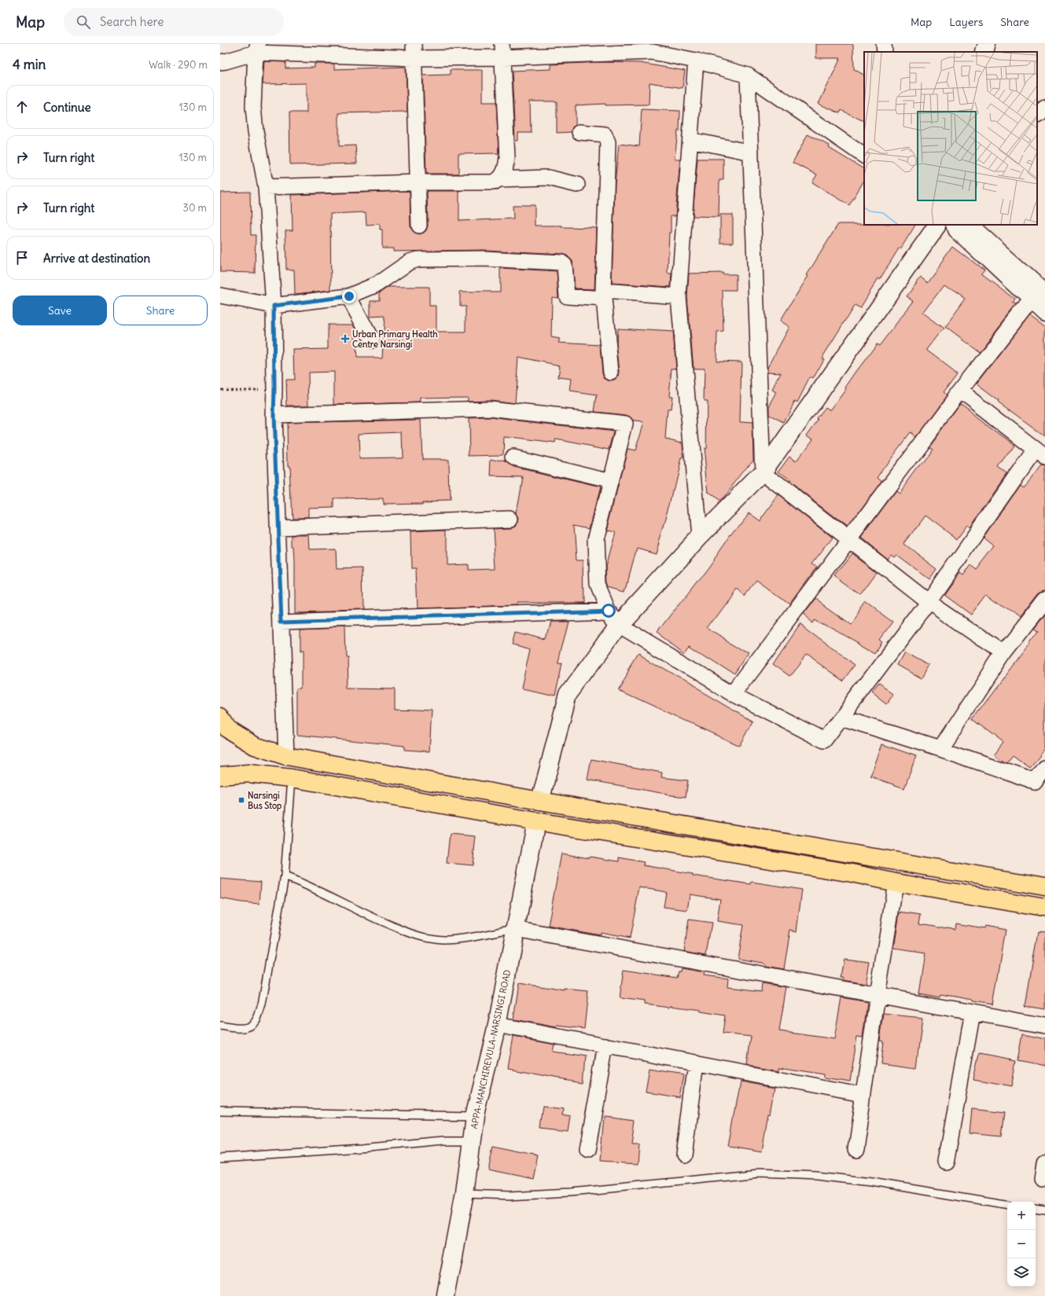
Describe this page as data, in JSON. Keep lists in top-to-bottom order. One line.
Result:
{"streets":{"street":["APPA-MANCHIREVULA-NARSINGI ROAD"]},"places":{"health":["Urban Primary Health Centre Narsingi"],"transit":["Narsingi Bus Stop"]},"page":{"header":"Map","search":"Search here","nav":["Map","Layers","Share"],"heading":["4 min","Walk · 290 m"],"list":[["Continue","130 m"],["Turn right","130 m"],["Turn right","30 m"],"Arrive at destination"],"buttons":["Save","Share"],"map_buttons":["+","−"]}}
